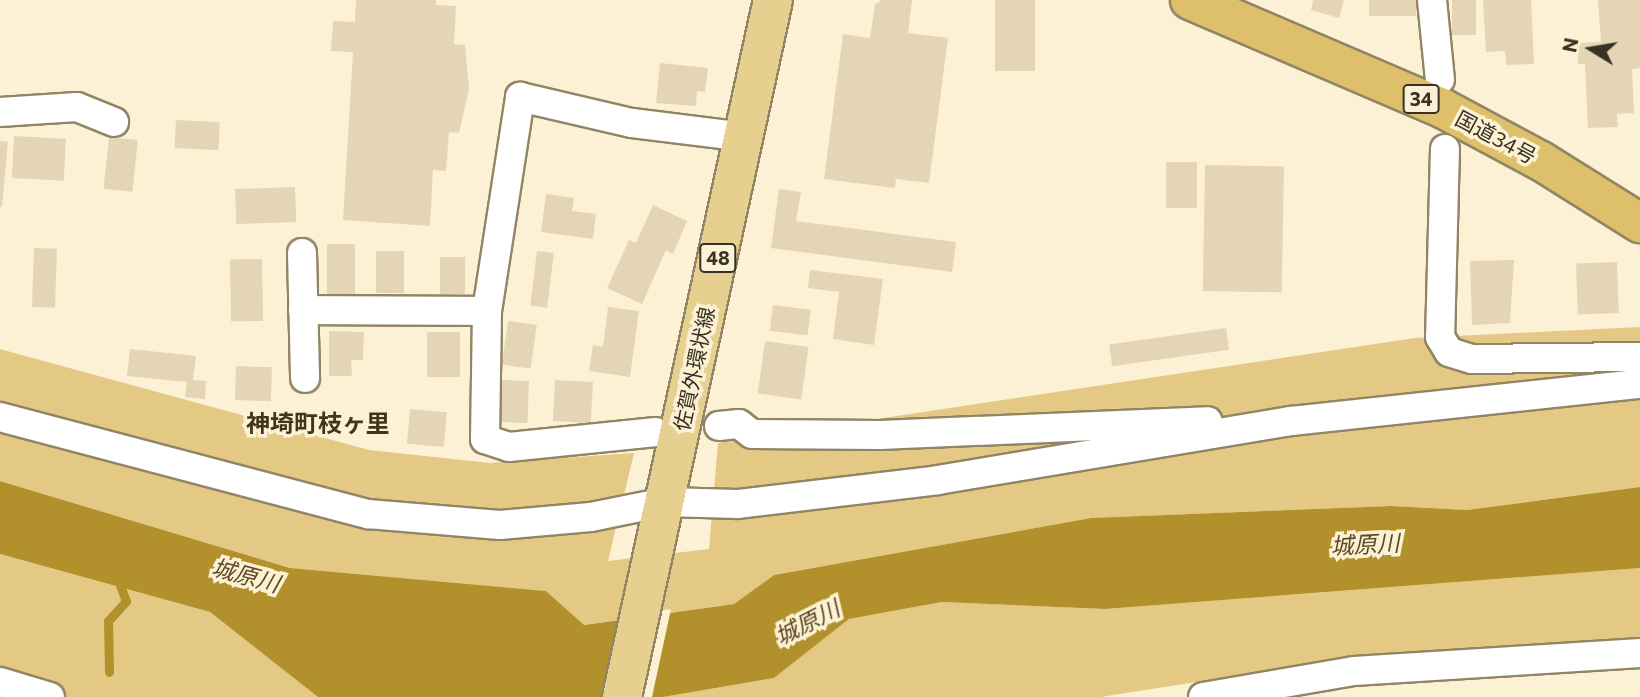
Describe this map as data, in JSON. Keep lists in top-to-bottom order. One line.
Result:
{"streets":{"highway":["34","国道34号"],"main road":["48","佐賀外環状線"]},"districts":["神埼町枝ヶ里"],"water":["城原川"],"north":"left"}
